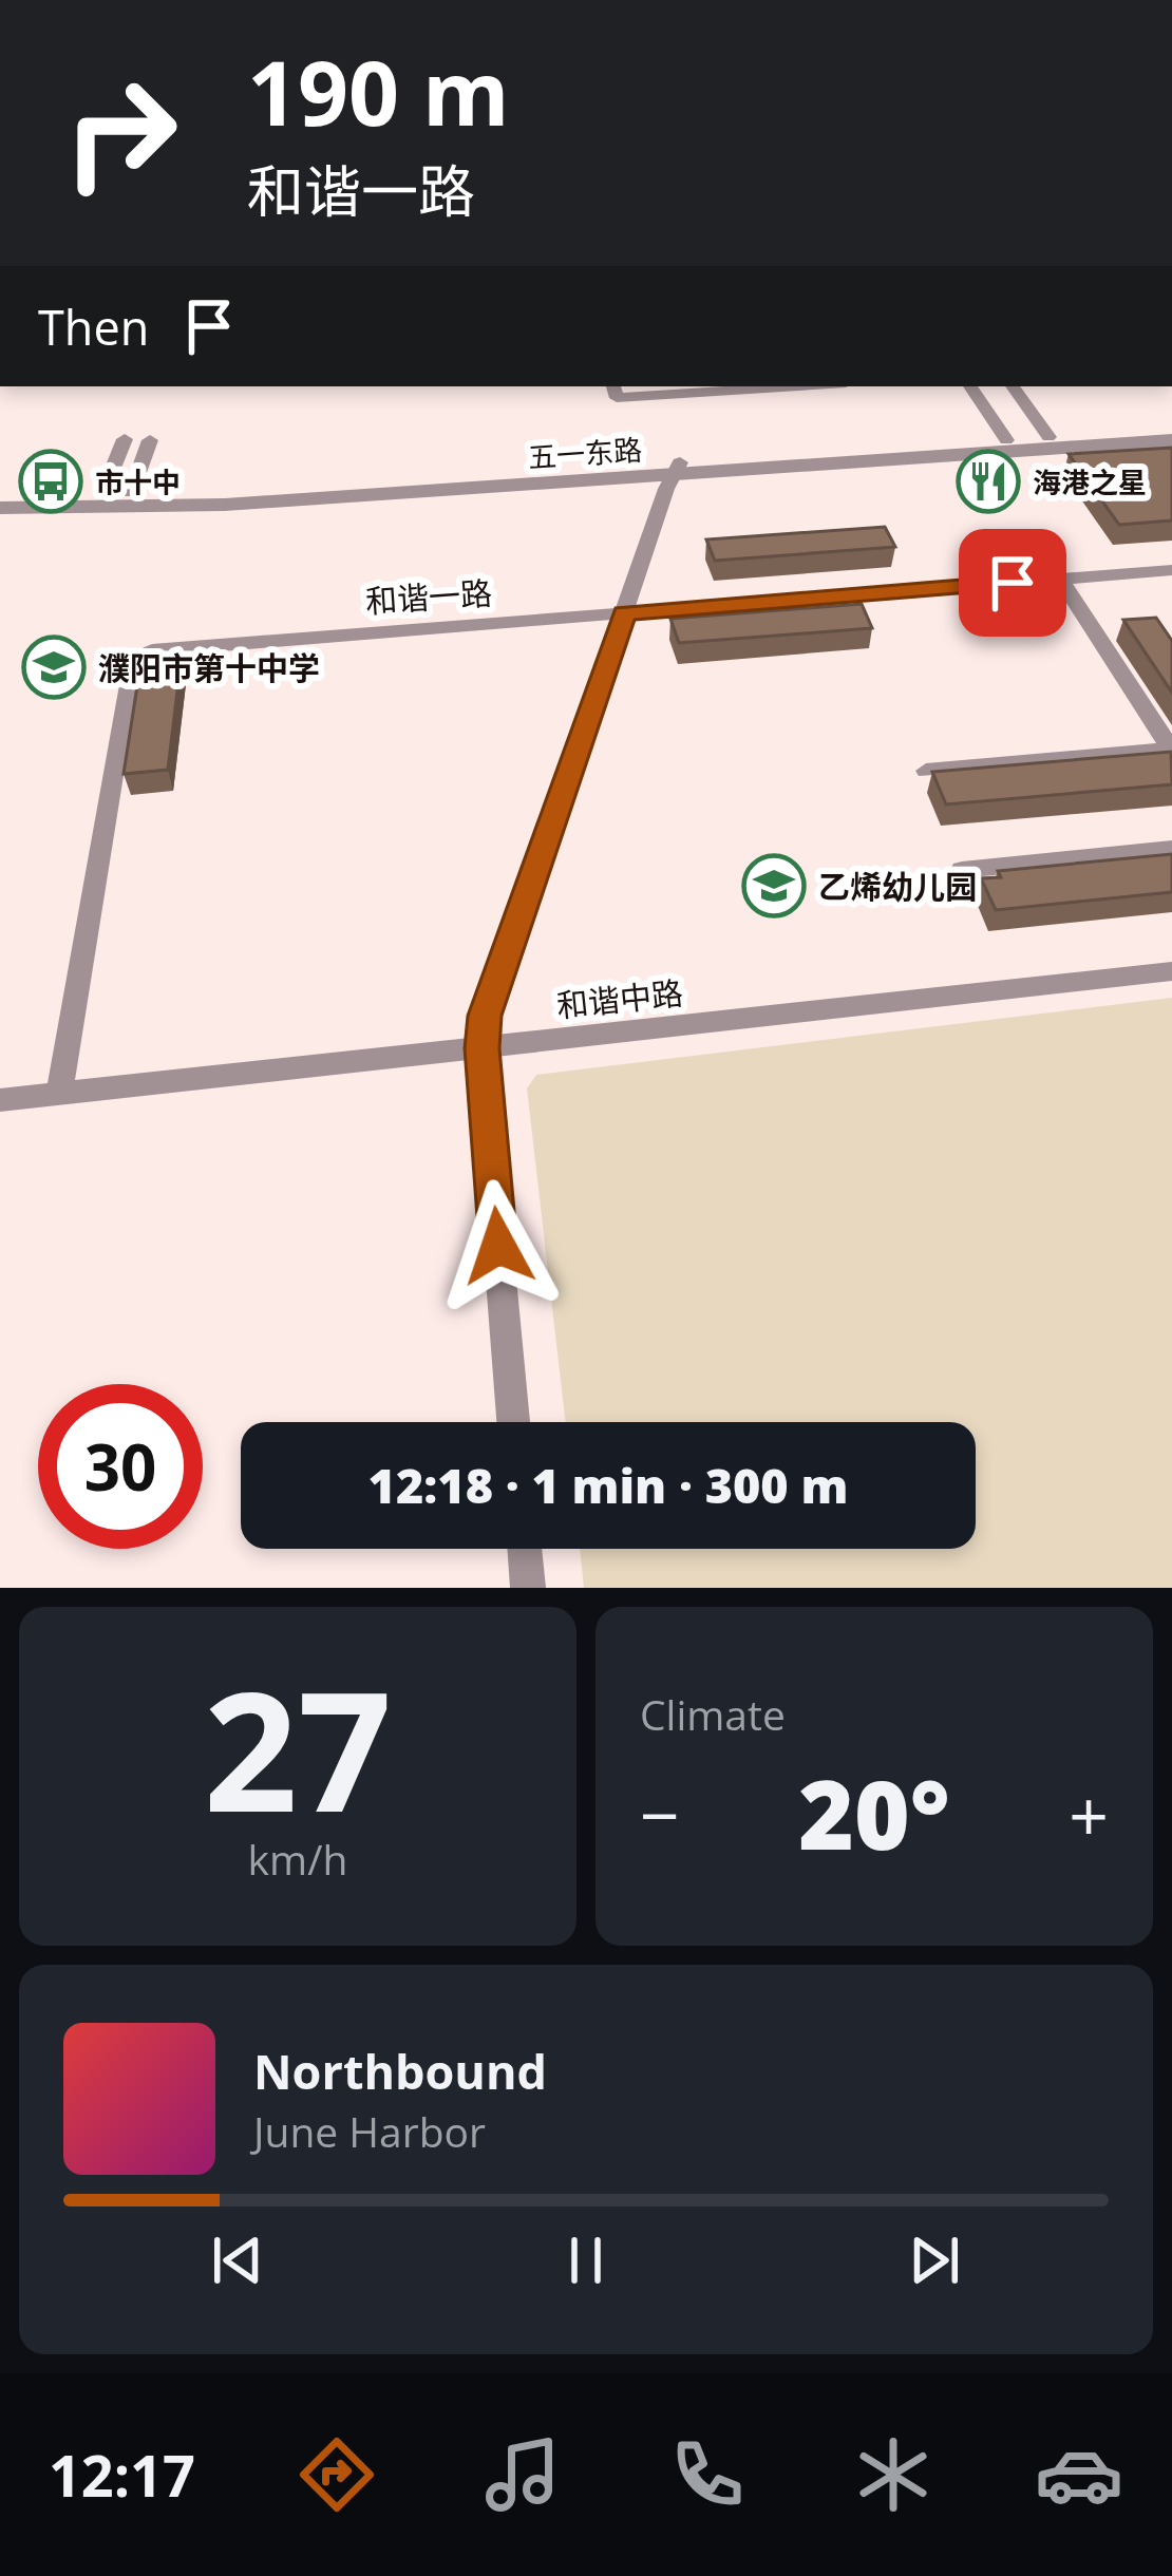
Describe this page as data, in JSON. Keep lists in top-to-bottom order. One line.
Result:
{"streets":{"street":["五一东路","和谐一路","和谐中路"]},"crossings":[["和谐一路","和谐中路"]],"places":{"bus stop":["市十中"],"restaurant":["海港之星"],"school or university":["濮阳市第十中学","乙烯幼儿园"]},"page":{"turn":["190 m","和谐一路"],"then":"Then","limit":"30","trip":"12:18 · 1 min · 300 m","tile":[["27","km/h"],"Climate"],"heat":["−","20°","+"],"song":["Northbound","June Harbor"],"tabs":"12:17"}}
